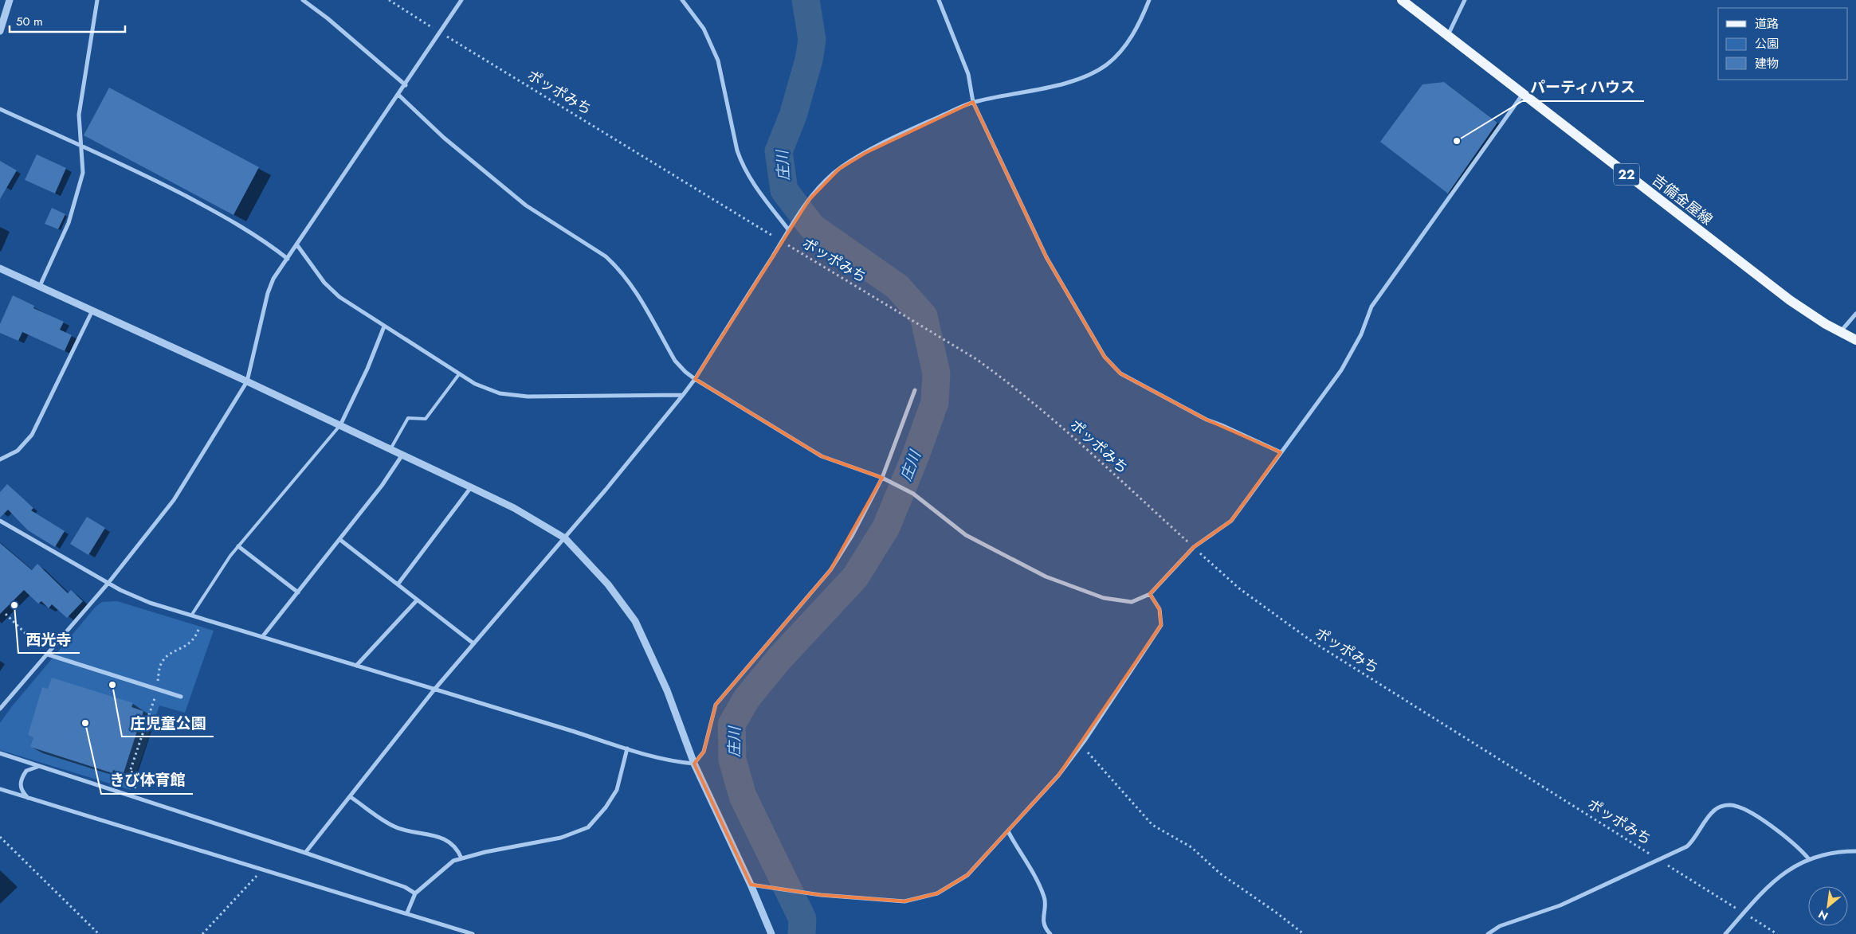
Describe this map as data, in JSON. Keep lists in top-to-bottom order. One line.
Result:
{"streets":{"main road":["22","吉備金屋線"],"path":["ポッポみち"]},"water":["庄川"],"places":["パーティハウス","西光寺","庄児童公園","きび体育館"],"legend":["道路","公園","建物"],"scale_bar":"50 m","north":"bottom left"}
